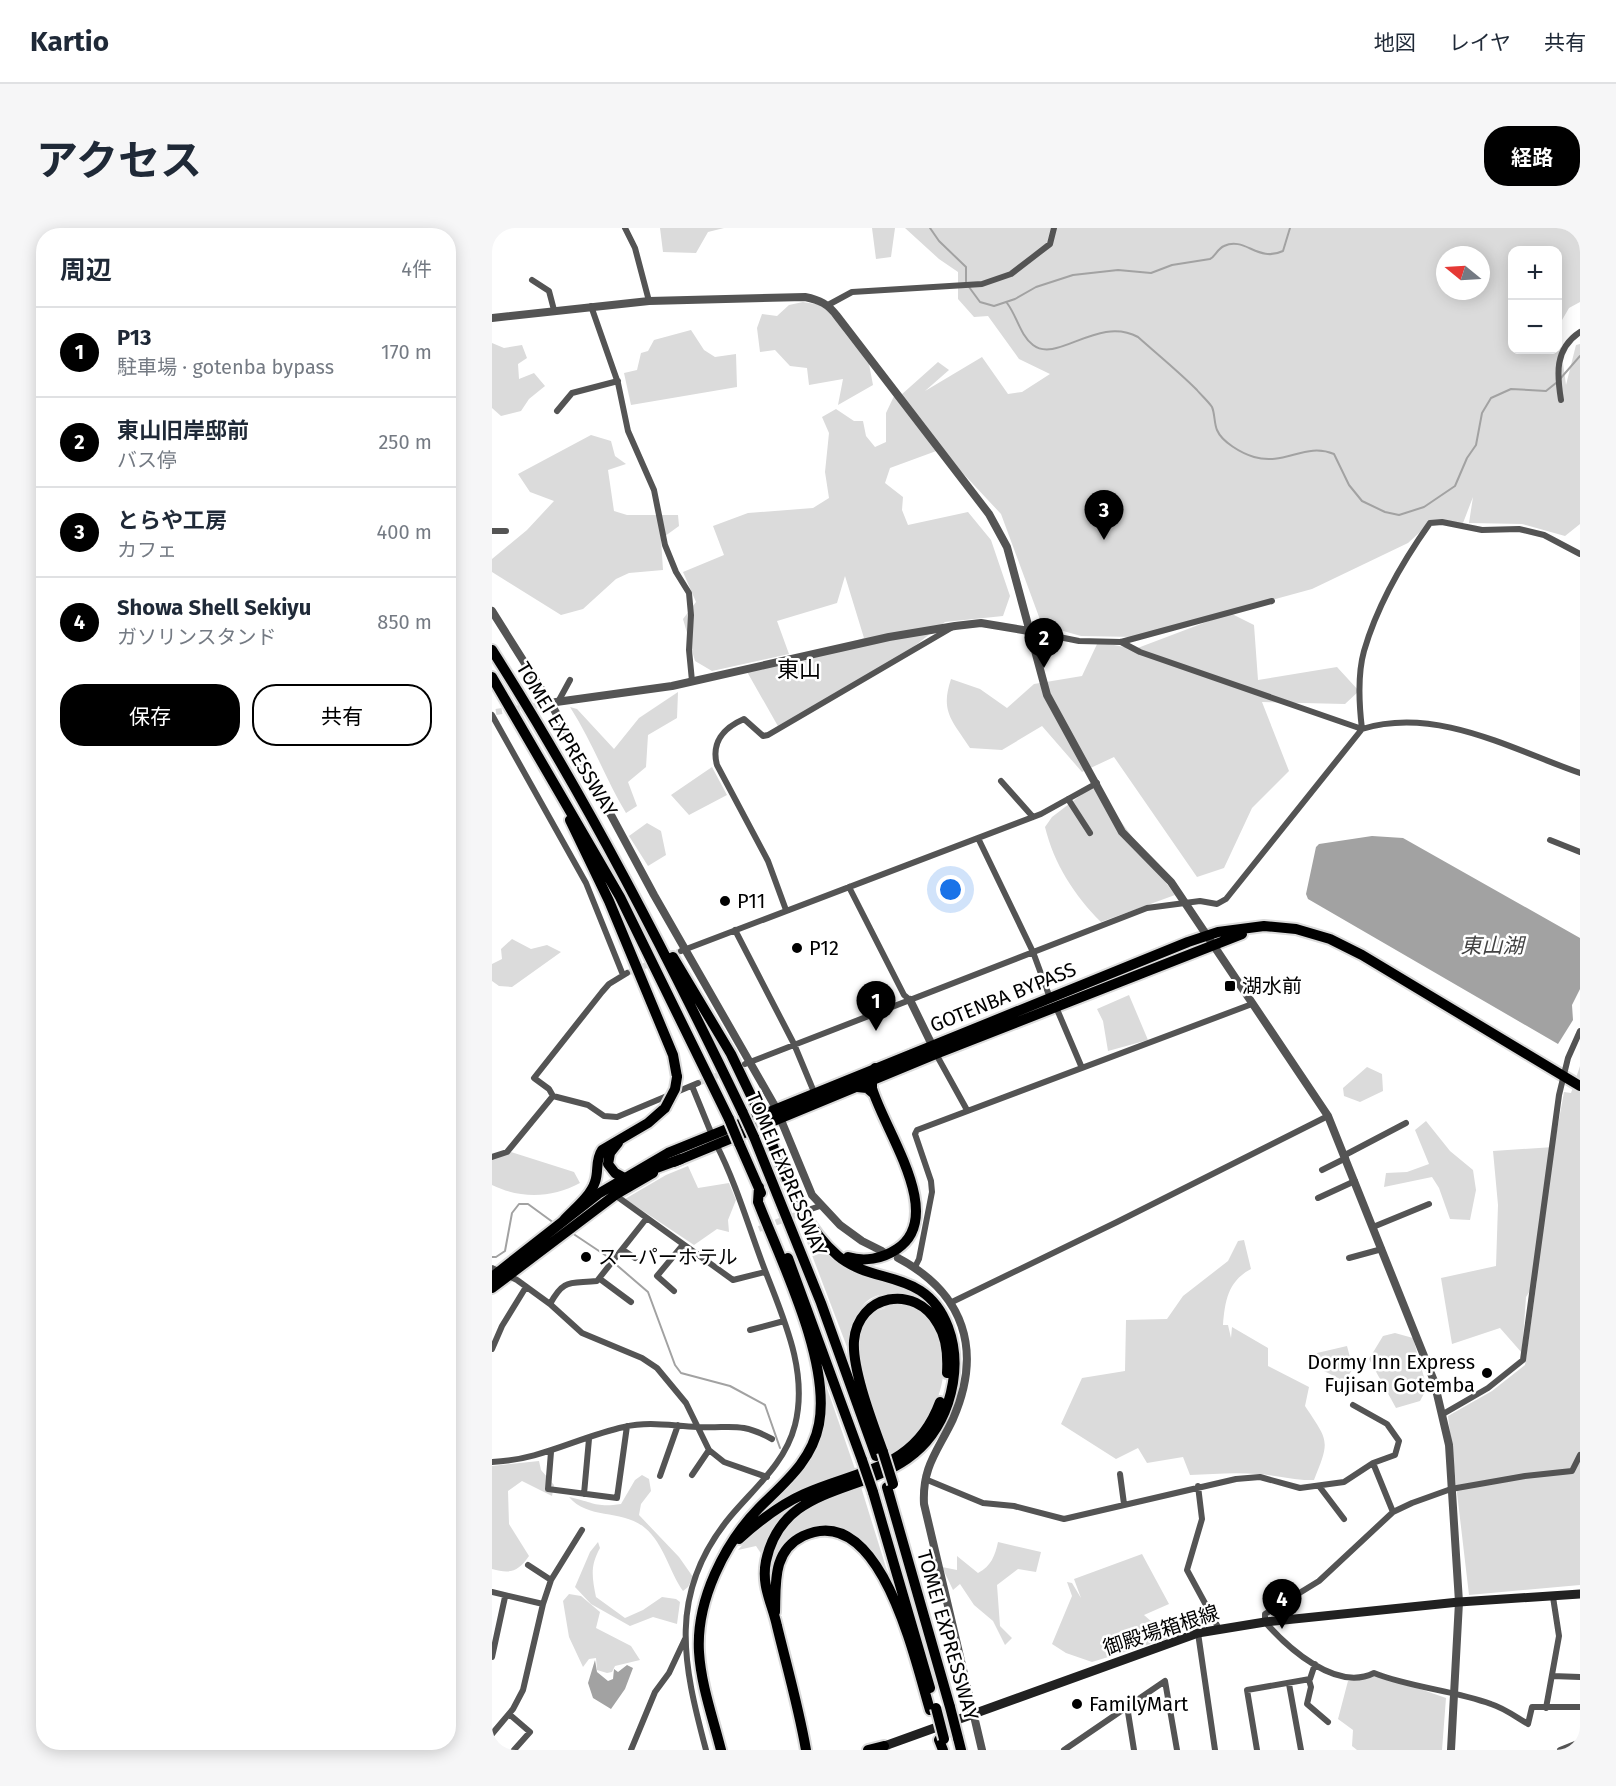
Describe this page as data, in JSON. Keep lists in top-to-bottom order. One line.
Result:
{"streets":{"highway":["TOMEI EXPRESSWAY","GOTENBA BYPASS"],"main road":["御殿場箱根線"]},"districts":["東山"],"water":["東山湖"],"places":{"other":["P11","P12","スーパーホテル","Dormy Inn Express Fujisan Gotemba","FamilyMart"],"transit":["湖水前"]},"north":"left","page":{"header":"Kartio","nav":["地図","レイヤ","共有"],"title":"アクセス","buttons":["経路",["保存","共有"]],"heading":["周辺","4件"],"map_buttons":["+","−"],"list":[{"mark":"1","name":"P13","note":"駐車場 · gotenba bypass","value":"170 m"},{"mark":"2","name":"東山旧岸邸前","note":"バス停","value":"250 m"},{"mark":"3","name":"とらや工房","note":"カフェ","value":"400 m"},{"mark":"4","name":"Showa Shell Sekiyu","note":"ガソリンスタンド","value":"850 m"}],"pins":["3","2","1","4"]}}
